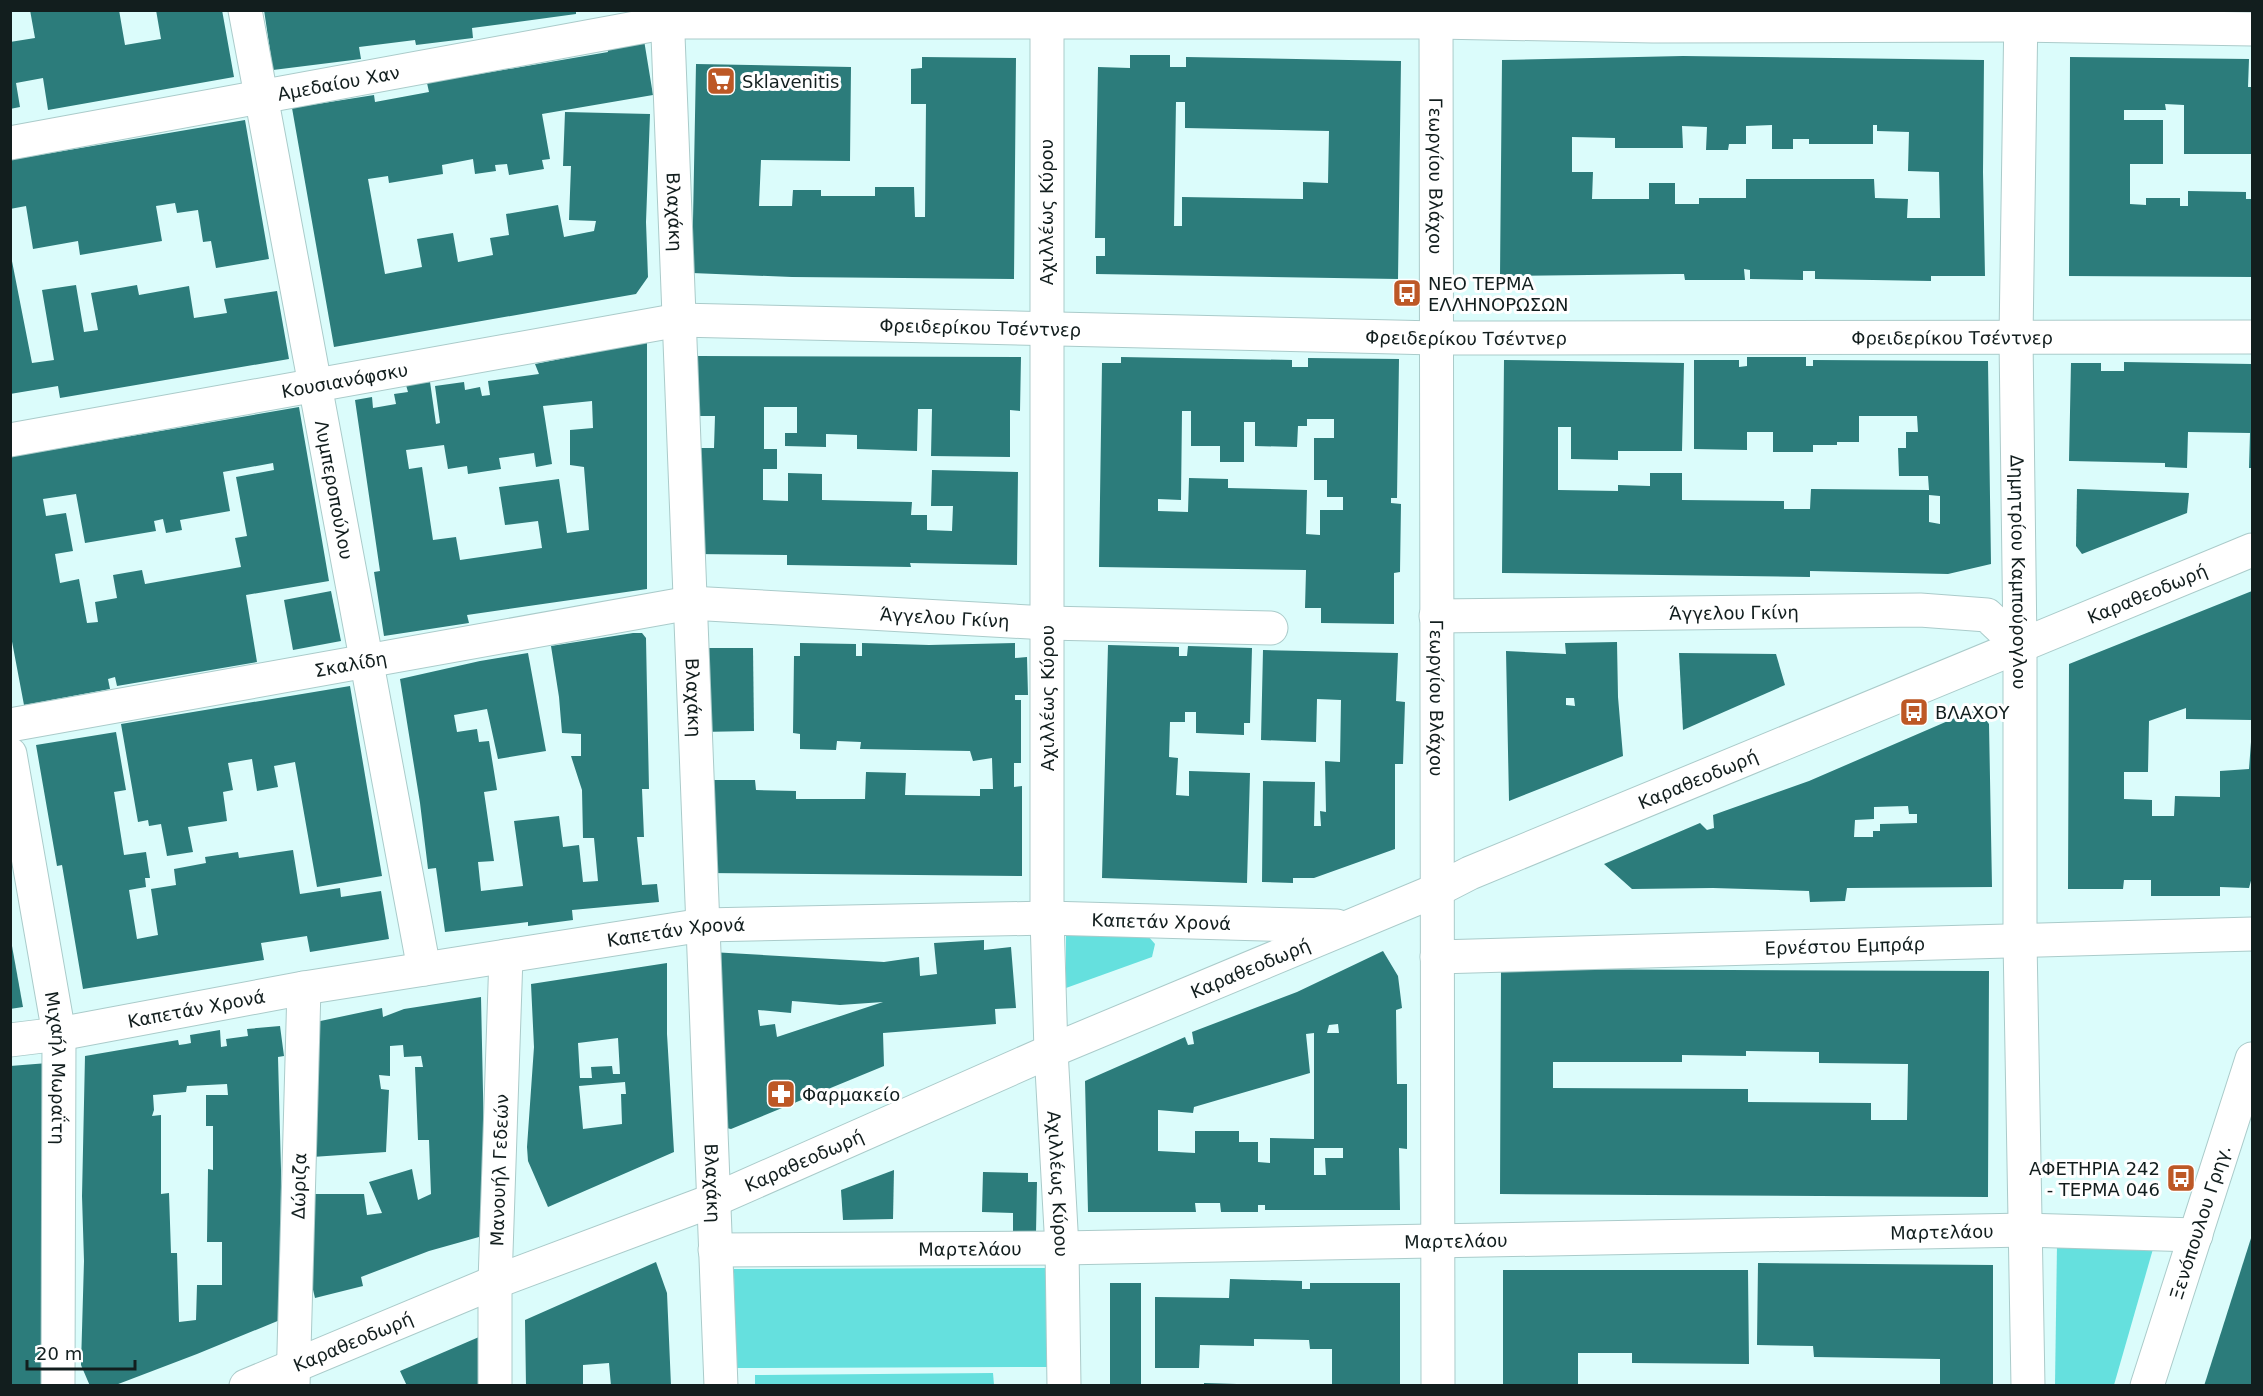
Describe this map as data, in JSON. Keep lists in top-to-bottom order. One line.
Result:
{"streets":{"street":["Αμεδαίου Χαν","Γεωργίου Βλάχου","Βλαχάκη","Αχιλλέως Κύρου","Φρειδερίκου Τσέντνερ","Κουσιανόφσκυ","Λυμπεροπούλου","Δημητρίου Καμπούρογλου","Καραθεοδωρή","Άγγελου Γκίνη","Σκαλίδη","Καπετάν Χρονά","Ερνέστου Εμπράρ","Μιχαήλ Μωραΐτη","Μανουήλ Γεδεών","Δώριζα","Ξενόπουλου Γρηγ.","Μαρτελάου"]},"crossings":[["Αμεδαίου Χαν","Γεωργίου Βλάχου"],["Αμεδαίου Χαν","Βλαχάκη"],["Αμεδαίου Χαν","Αχιλλέως Κύρου"],["Αμεδαίου Χαν","Λυμπεροπούλου"],["Αμεδαίου Χαν","Δημητρίου Καμπούρογλου"],["Γεωργίου Βλάχου","Φρειδερίκου Τσέντνερ"],["Γεωργίου Βλάχου","Καραθεοδωρή"],["Γεωργίου Βλάχου","Άγγελου Γκίνη"],["Γεωργίου Βλάχου","Ερνέστου Εμπράρ"],["Γεωργίου Βλάχου","Μαρτελάου"],["Βλαχάκη","Φρειδερίκου Τσέντνερ"],["Βλαχάκη","Κουσιανόφσκυ"],["Βλαχάκη","Καραθεοδωρή"],["Βλαχάκη","Άγγελου Γκίνη"],["Βλαχάκη","Σκαλίδη"],["Βλαχάκη","Καπετάν Χρονά"],["Βλαχάκη","Μαρτελάου"],["Αχιλλέως Κύρου","Φρειδερίκου Τσέντνερ"],["Αχιλλέως Κύρου","Καραθεοδωρή"],["Αχιλλέως Κύρου","Άγγελου Γκίνη"],["Αχιλλέως Κύρου","Καπετάν Χρονά"],["Αχιλλέως Κύρου","Μαρτελάου"],["Φρειδερίκου Τσέντνερ","Κουσιανόφσκυ"],["Φρειδερίκου Τσέντνερ","Δημητρίου Καμπούρογλου"],["Κουσιανόφσκυ","Λυμπεροπούλου"],["Λυμπεροπούλου","Σκαλίδη"],["Λυμπεροπούλου","Καπετάν Χρονά"],["Δημητρίου Καμπούρογλου","Καραθεοδωρή"],["Δημητρίου Καμπούρογλου","Άγγελου Γκίνη"],["Δημητρίου Καμπούρογλου","Ερνέστου Εμπράρ"],["Δημητρίου Καμπούρογλου","Μαρτελάου"],["Καραθεοδωρή","Άγγελου Γκίνη"],["Καραθεοδωρή","Καπετάν Χρονά"],["Καραθεοδωρή","Μανουήλ Γεδεών"],["Καραθεοδωρή","Δώριζα"],["Άγγελου Γκίνη","Σκαλίδη"],["Καπετάν Χρονά","Μιχαήλ Μωραΐτη"],["Καπετάν Χρονά","Μανουήλ Γεδεών"],["Καπετάν Χρονά","Δώριζα"],["Ξενόπουλου Γρηγ.","Μαρτελάου"]],"places":{"supermarket":["Sklavenitis"],"bus stop":["ΝΕΟ ΤΕΡΜΑ ΕΛΛΗΝΟΡΩΣΩΝ","ΒΛΑΧΟΥ","ΑΦΕΤΗΡΙΑ 242 - ΤΕΡΜΑ 046"],"pharmacy":["Φαρμακείο"]},"scale_bar":"20 m"}
